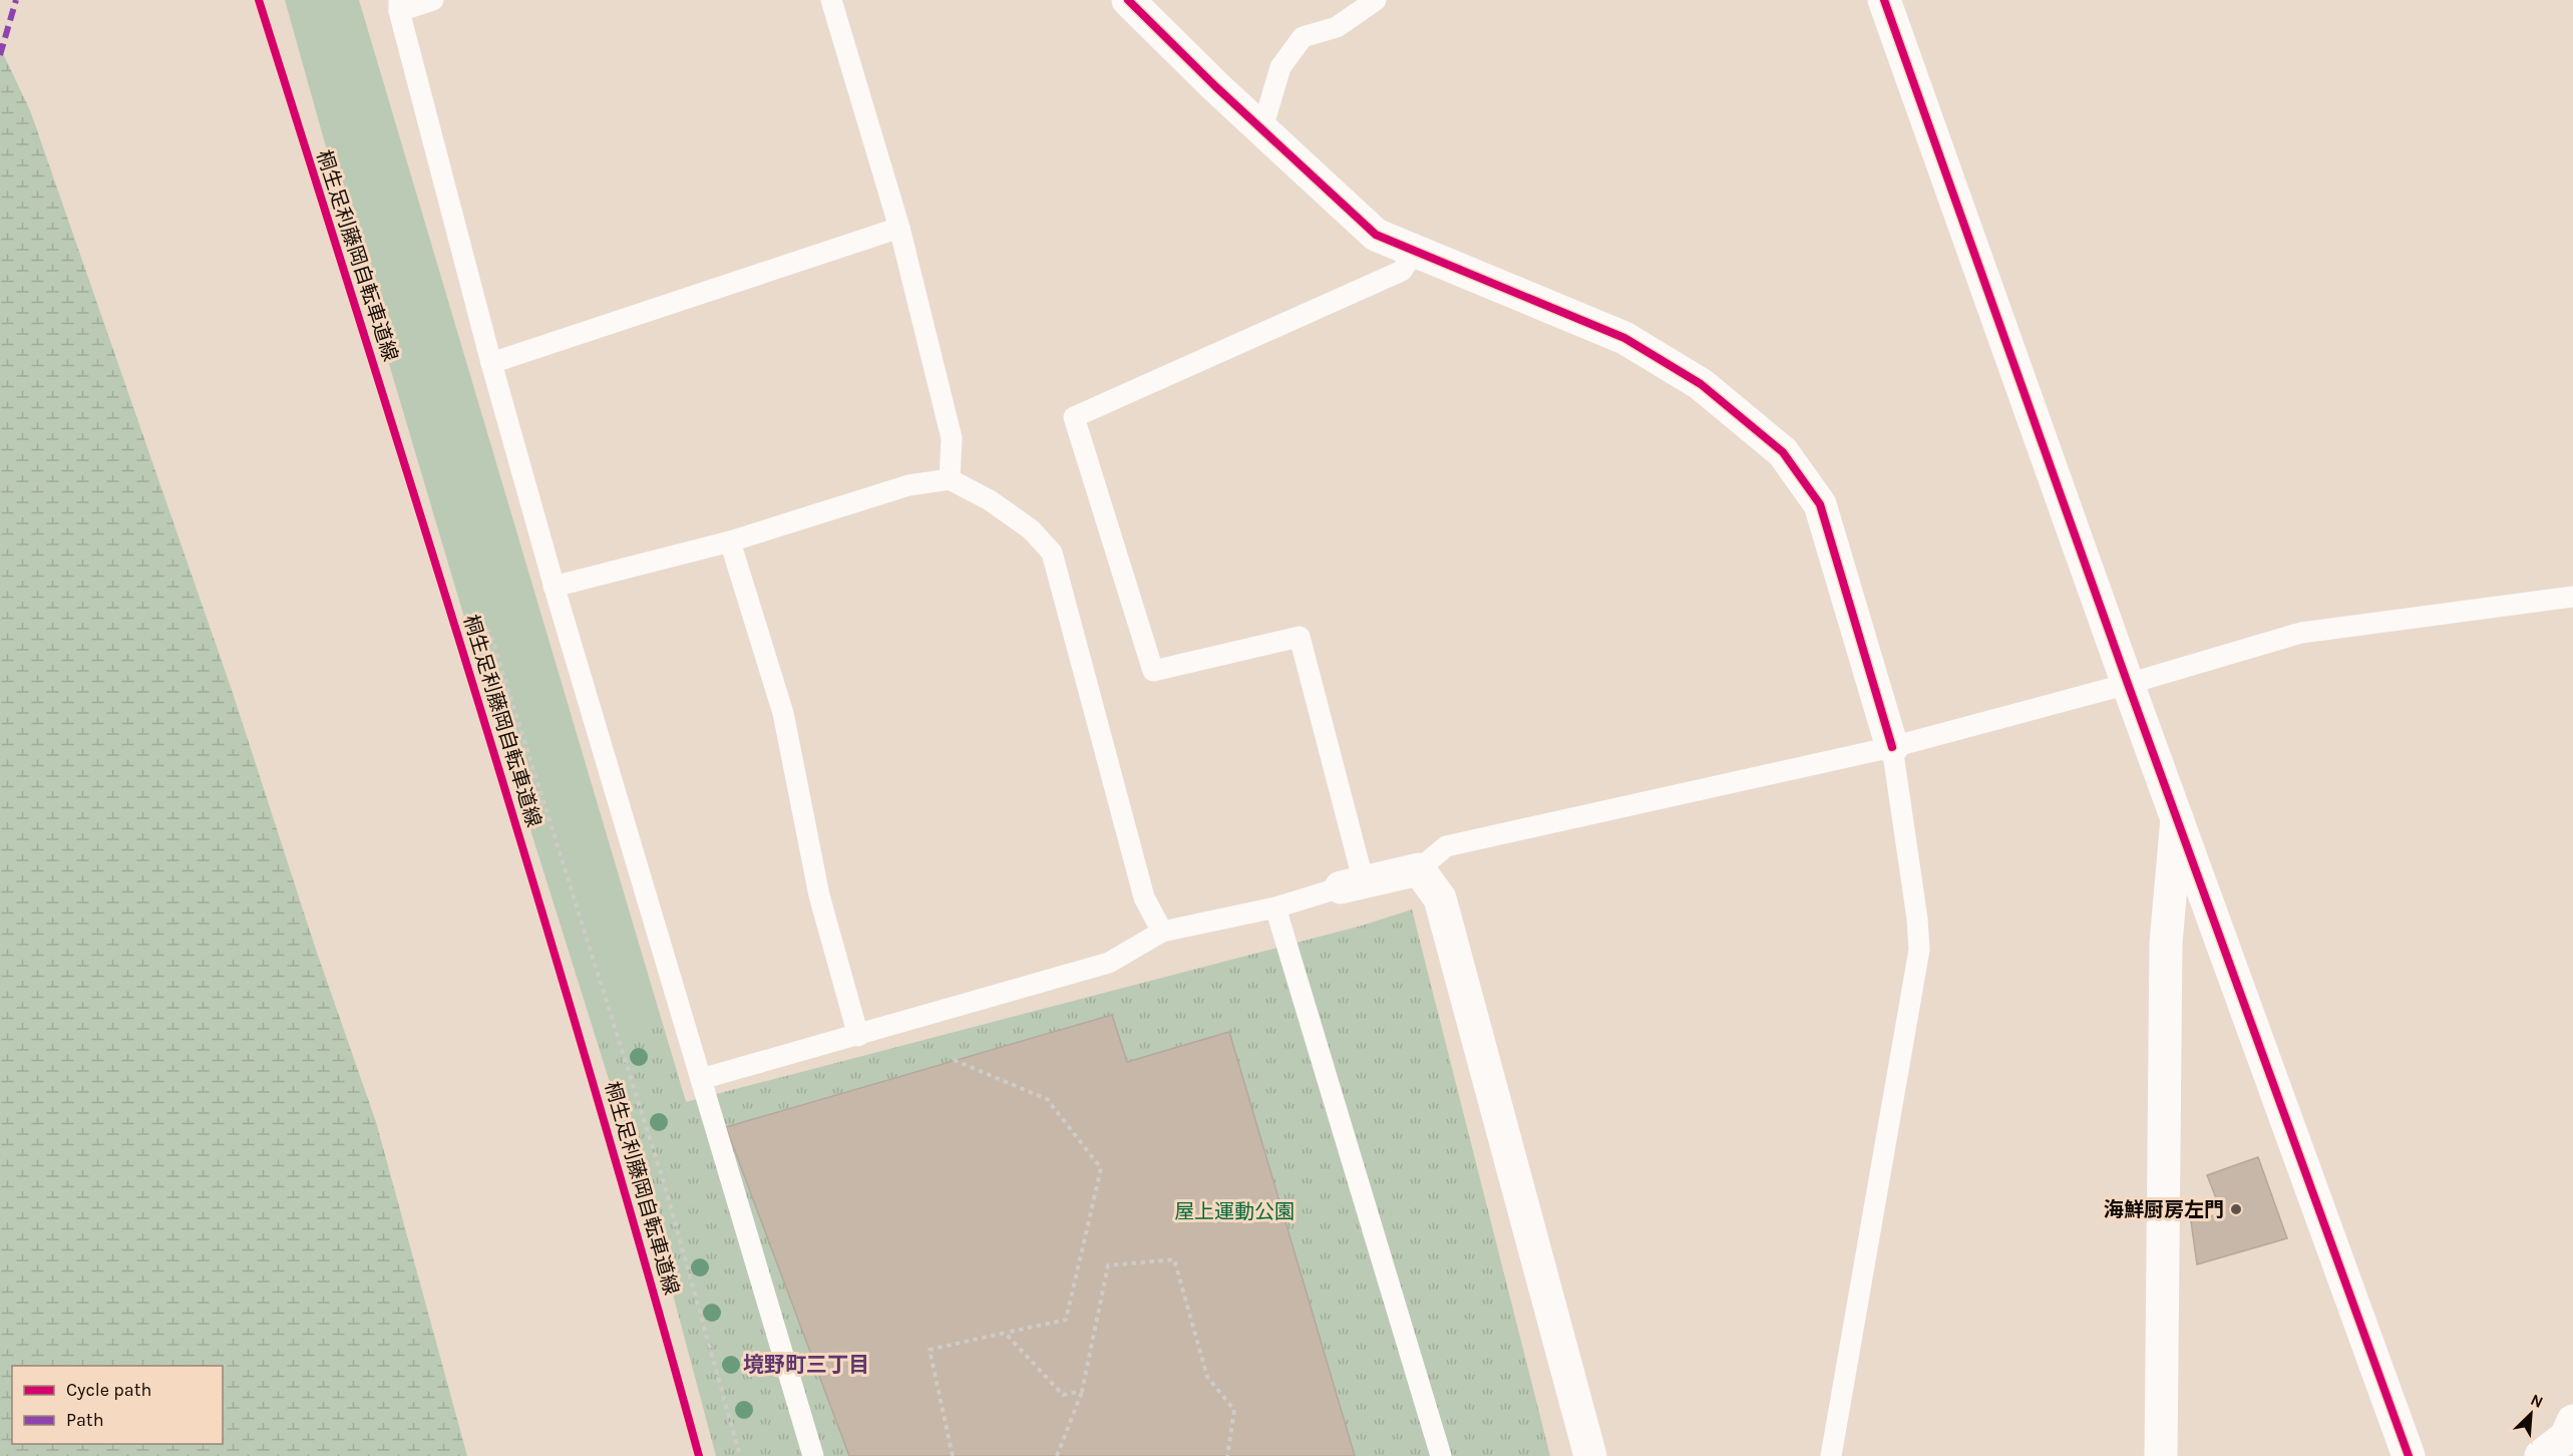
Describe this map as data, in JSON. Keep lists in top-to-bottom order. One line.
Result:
{"streets":{"cycle path":["桐生足利藤岡自転車道線"]},"districts":["境野町三丁目"],"parks":["屋上運動公園"],"places":["海鮮厨房左門"],"legend":["Cycle path","Path"],"north":"top right"}
